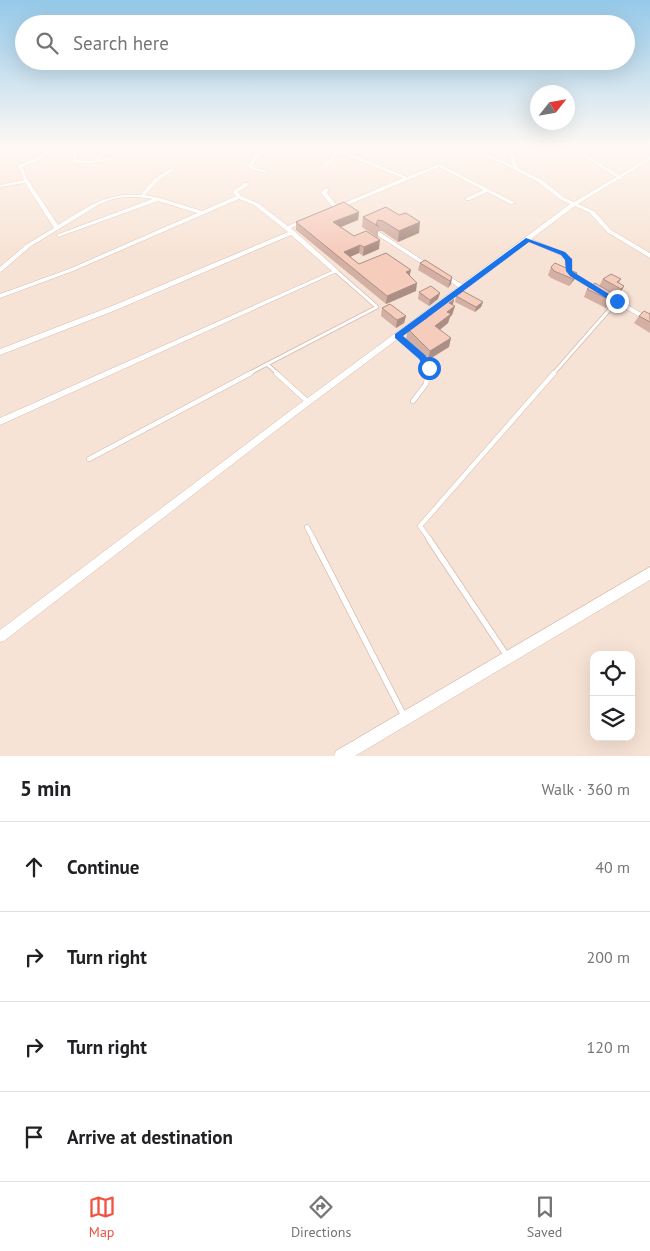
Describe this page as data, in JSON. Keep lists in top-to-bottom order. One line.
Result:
{"north":"top right","page":{"search":"Search here","heading":["5 min","Walk · 360 m"],"list":[["Continue","40 m"],["Turn right","200 m"],["Turn right","120 m"],"Arrive at destination"],"nav":["Map","Directions","Saved"]}}
